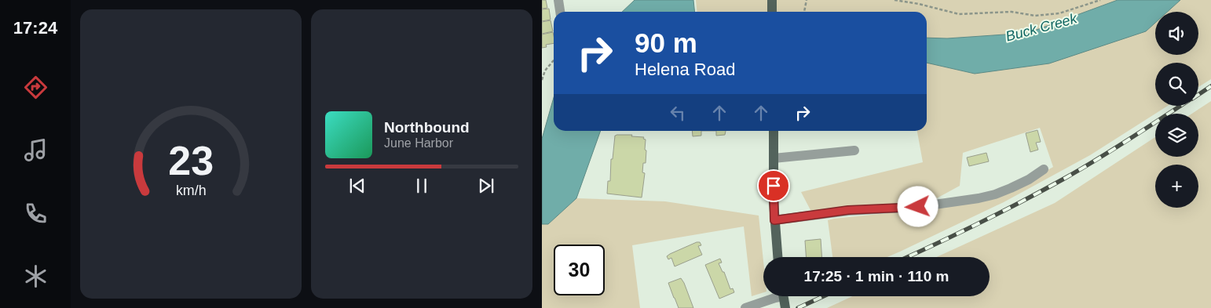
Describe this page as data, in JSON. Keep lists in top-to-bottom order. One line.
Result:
{"water":["Buck Creek"],"page":{"tabs":"17:24","map_buttons":"+","turn":["90 m","Helena Road"],"song":["Northbound","June Harbor"],"limit":"30","trip":"17:25 · 1 min · 110 m","gauge":["23","km/h"]}}
